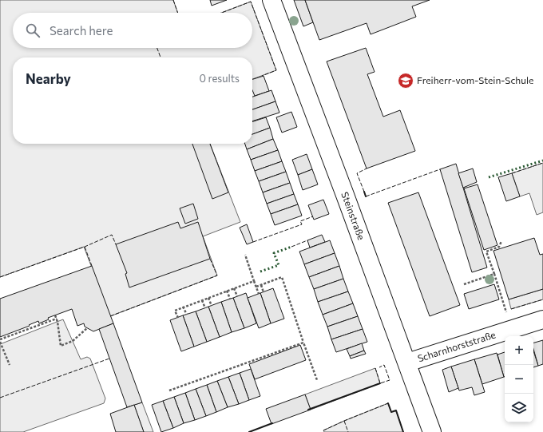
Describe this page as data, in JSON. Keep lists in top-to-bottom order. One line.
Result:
{"streets":{"street":["Steinstraße","Scharnhorststraße"]},"crossings":[["Steinstraße","Scharnhorststraße"]],"places":{"school or university":["Freiherr-vom-Stein-Schule"]},"page":{"search":"Search here","heading":["Nearby","0 results"],"map_buttons":["+","−"]}}
